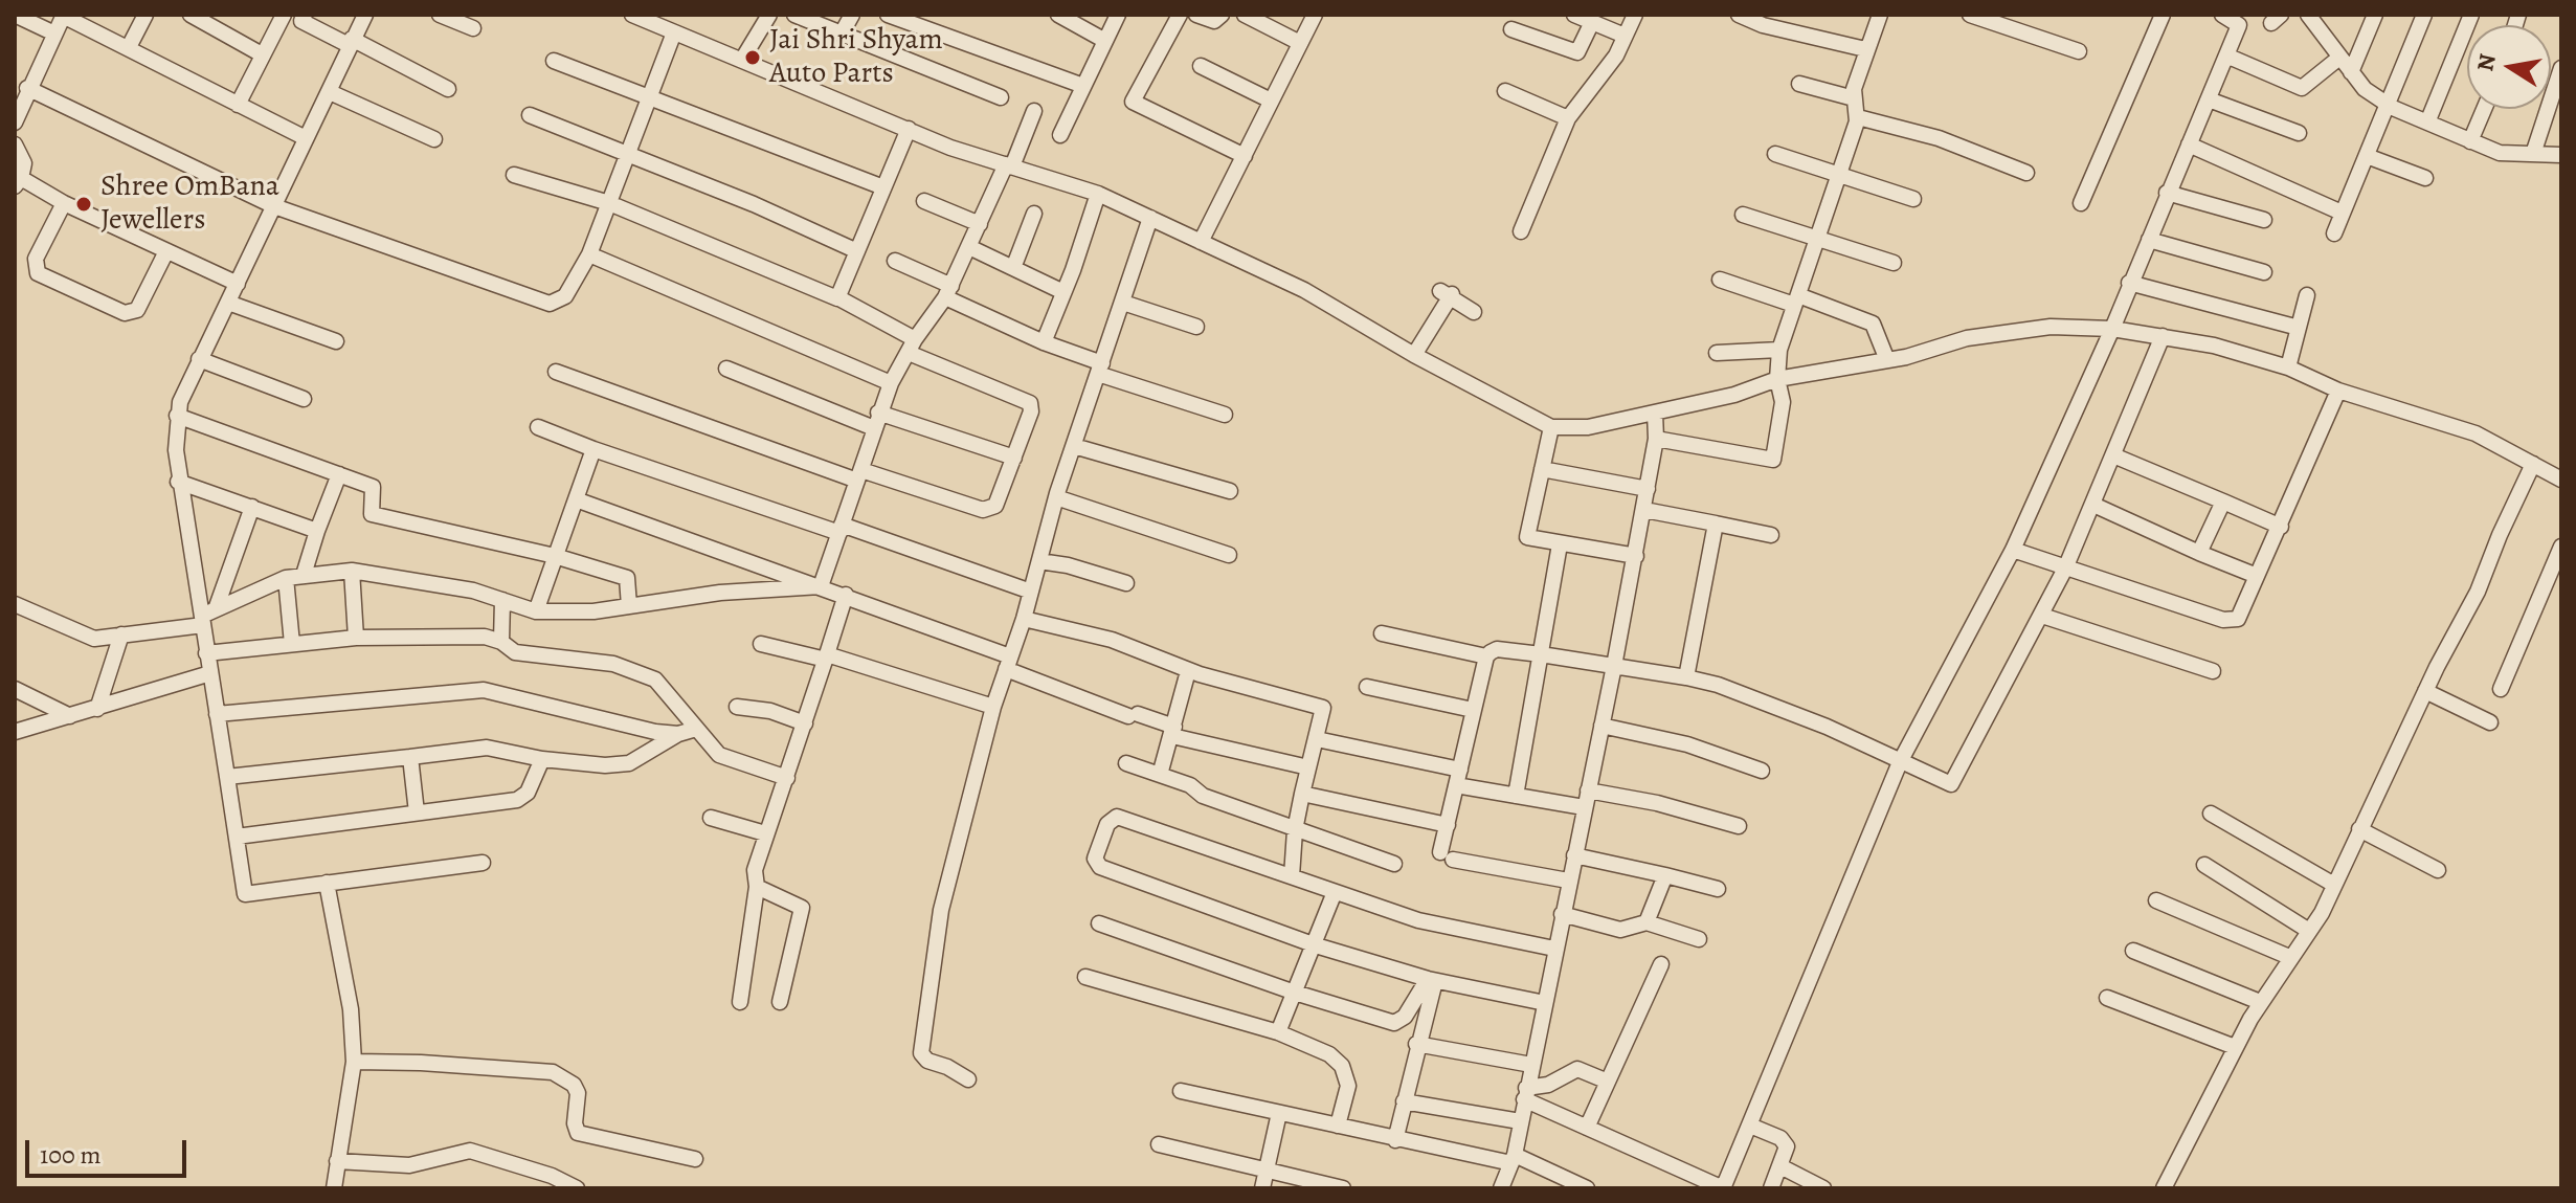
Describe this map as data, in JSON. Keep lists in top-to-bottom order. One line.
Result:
{"places":["Jai Shri Shyam Auto Parts","Shree OmBana Jewellers"],"scale_bar":"100 m","north":"left"}
